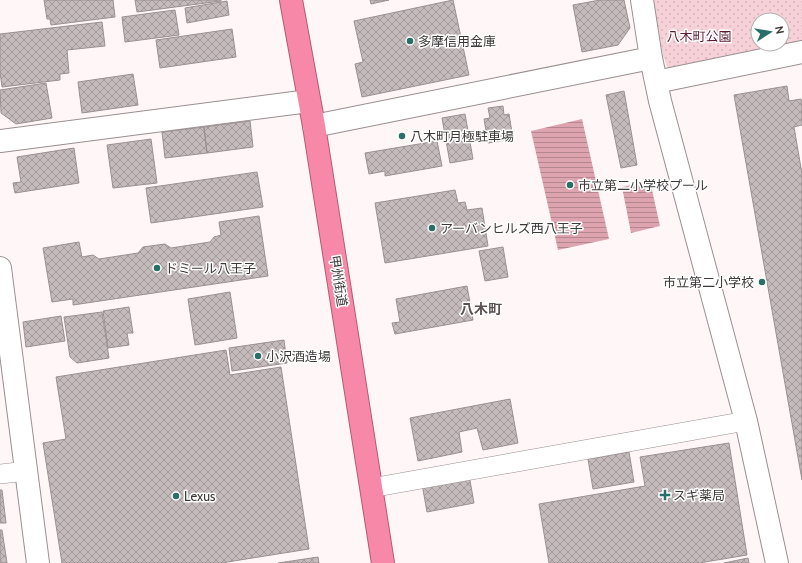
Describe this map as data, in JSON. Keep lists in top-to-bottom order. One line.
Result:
{"streets":{"highway":["甲州街道"]},"districts":["八木町"],"parks":["八木町公園"],"places":{"other":["多摩信用金庫","八木町月極駐車場","市立第二小学校プール","アーバンヒルズ西八王子","ドミール八王子","市立第二小学校","小沢酒造場","Lexus"],"health":["スギ薬局"]},"north":"right"}
